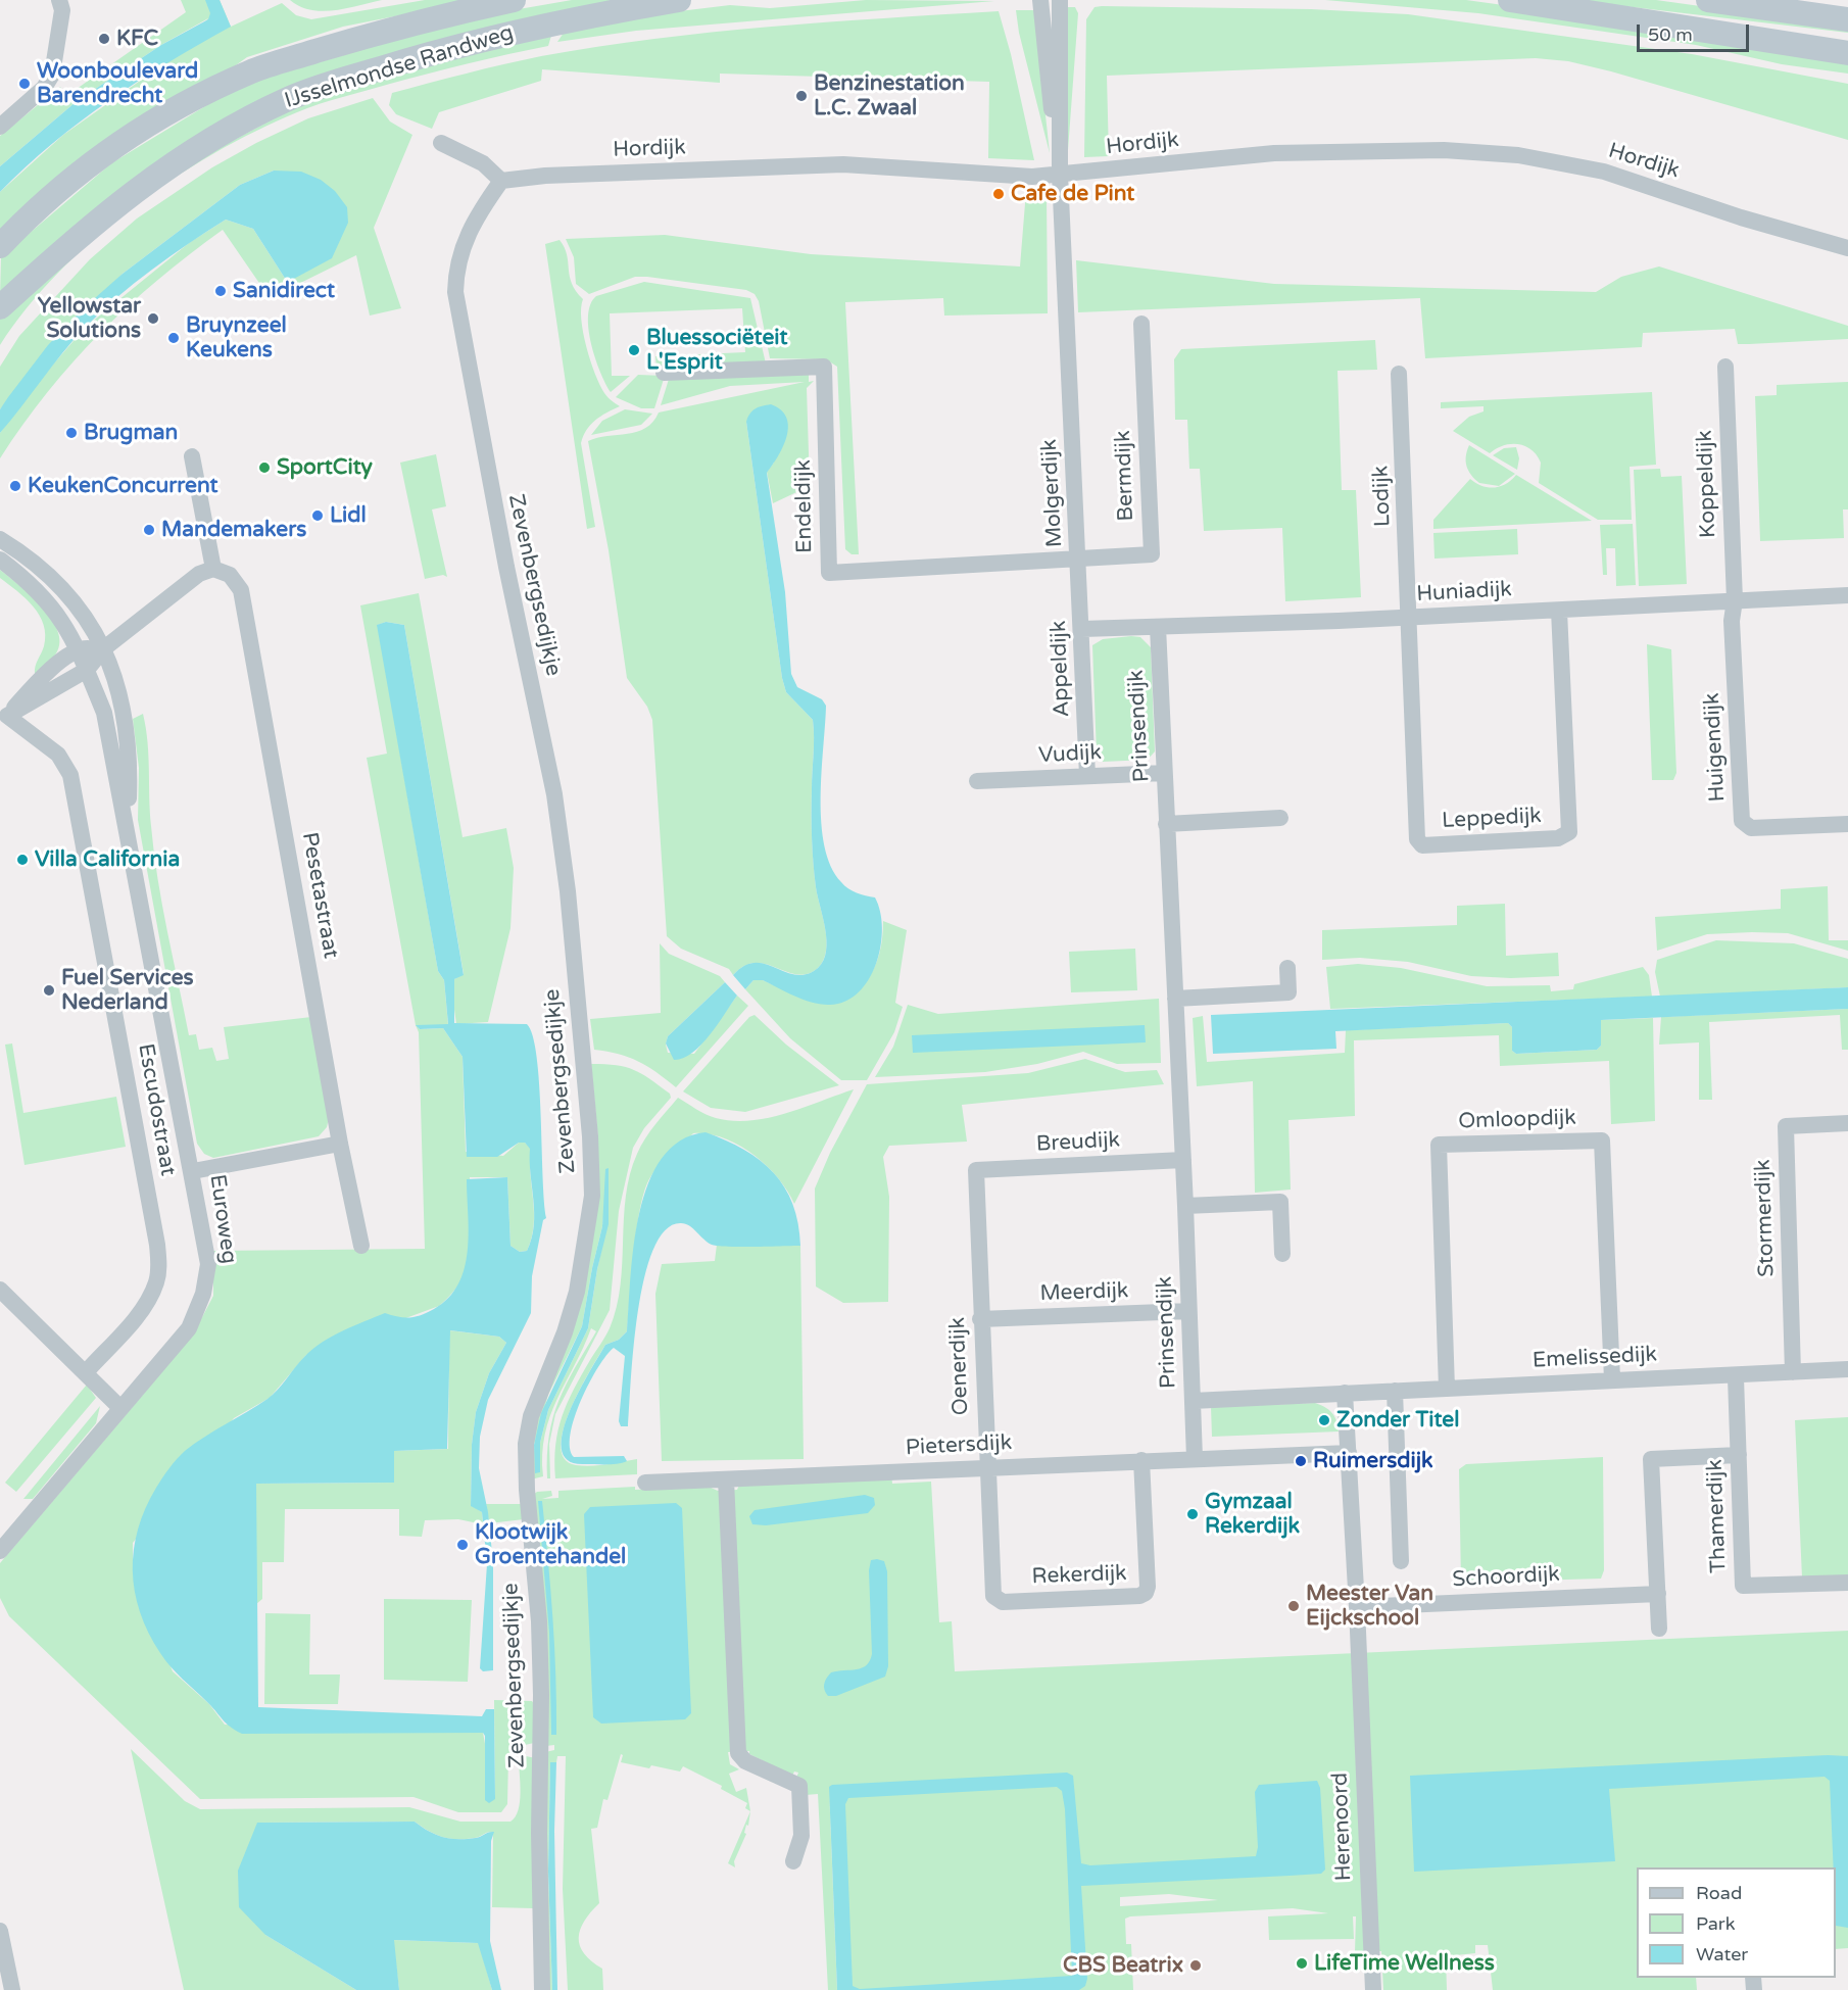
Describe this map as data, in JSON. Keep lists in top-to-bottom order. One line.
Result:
{"streets":{"main road":["IJsselmondse Randweg"],"street":["Hordijk","Bermdijk","Koppeldijk","Molgerdijk","Lodijk","Endeldijk","Zevenbergsedijkje","Huniadijk","Appeldijk","Prinsendijk","Huigendijk","Vudijk","Leppedijk","Pesetastraat","Escudostraat","Omloopdijk","Breudijk","Stormerdijk","Euroweg","Meerdijk","Emelissedijk","Oenerdijk","Pietersdijk","Thamerdijk","Rekerdijk","Schoordijk","Herenoord"]},"crossings":[["Hordijk","Molgerdijk"],["Hordijk","Zevenbergsedijkje"],["Bermdijk","Molgerdijk"],["Bermdijk","Appeldijk"],["Koppeldijk","Huniadijk"],["Koppeldijk","Huigendijk"],["Molgerdijk","Endeldijk"],["Molgerdijk","Appeldijk"],["Lodijk","Huniadijk"],["Lodijk","Leppedijk"],["Huniadijk","Appeldijk"],["Huniadijk","Prinsendijk"],["Huniadijk","Huigendijk"],["Huniadijk","Leppedijk"],["Appeldijk","Vudijk"],["Prinsendijk","Vudijk"],["Prinsendijk","Breudijk"],["Prinsendijk","Meerdijk"],["Prinsendijk","Pietersdijk"],["Omloopdijk","Emelissedijk"],["Breudijk","Oenerdijk"],["Stormerdijk","Emelissedijk"],["Meerdijk","Oenerdijk"],["Emelissedijk","Thamerdijk"],["Oenerdijk","Pietersdijk"],["Oenerdijk","Rekerdijk"],["Pietersdijk","Rekerdijk"],["Schoordijk","Herenoord"]],"places":["KFC","Woonboulevard Barendrecht","Benzinestation L.C. Zwaal","Cafe de Pint","Sanidirect","Yellowstar Solutions","Bruynzeel Keukens","Bluessociëteit L'Esprit","Brugman","SportCity","KeukenConcurrent","Lidl","Mandemakers","Villa California","Fuel Services Nederland","Zonder Titel","Ruimersdijk","Gymzaal Rekerdijk","Klootwijk Groentehandel","Meester Van Eijckschool","LifeTime Wellness","CBS Beatrix"],"legend":["Road","Park","Water"],"scale_bar":"50 m"}
